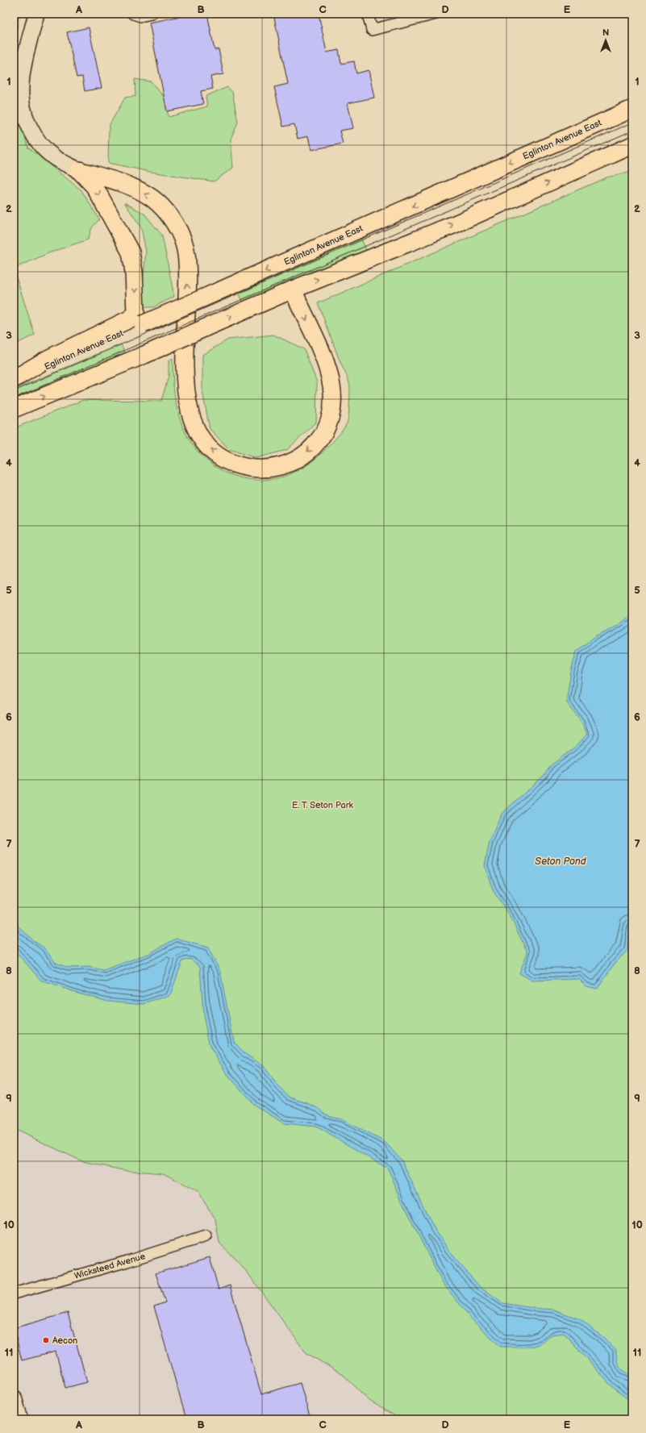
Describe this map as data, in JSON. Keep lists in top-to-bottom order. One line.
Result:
{"streets":{"main road":["Eglinton Avenue East"],"street":["Wicksteed Avenue"]},"water":["Seton Pond"],"parks":["E. T. Seton Park"],"places":["Aecon"],"north":"top","grid":{"columns":["A","B","C","D","E"],"rows":["1","2","3","4","5","6","7","8","9","10","11"]}}
